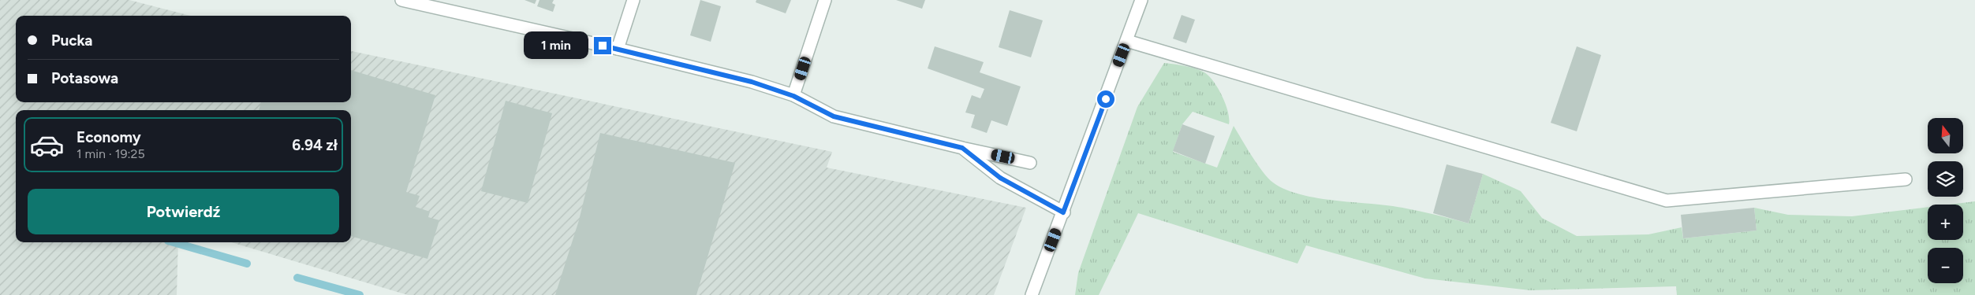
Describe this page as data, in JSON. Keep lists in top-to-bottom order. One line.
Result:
{"north":"top","page":{"banner":["Pucka","Potasowa"],"bubble":"1 min","list":[{"name":"Economy","note":"1 min · 19:25","value":"6.94 zł"}],"map_buttons":["+","−"],"buttons":"Potwierdź"}}
